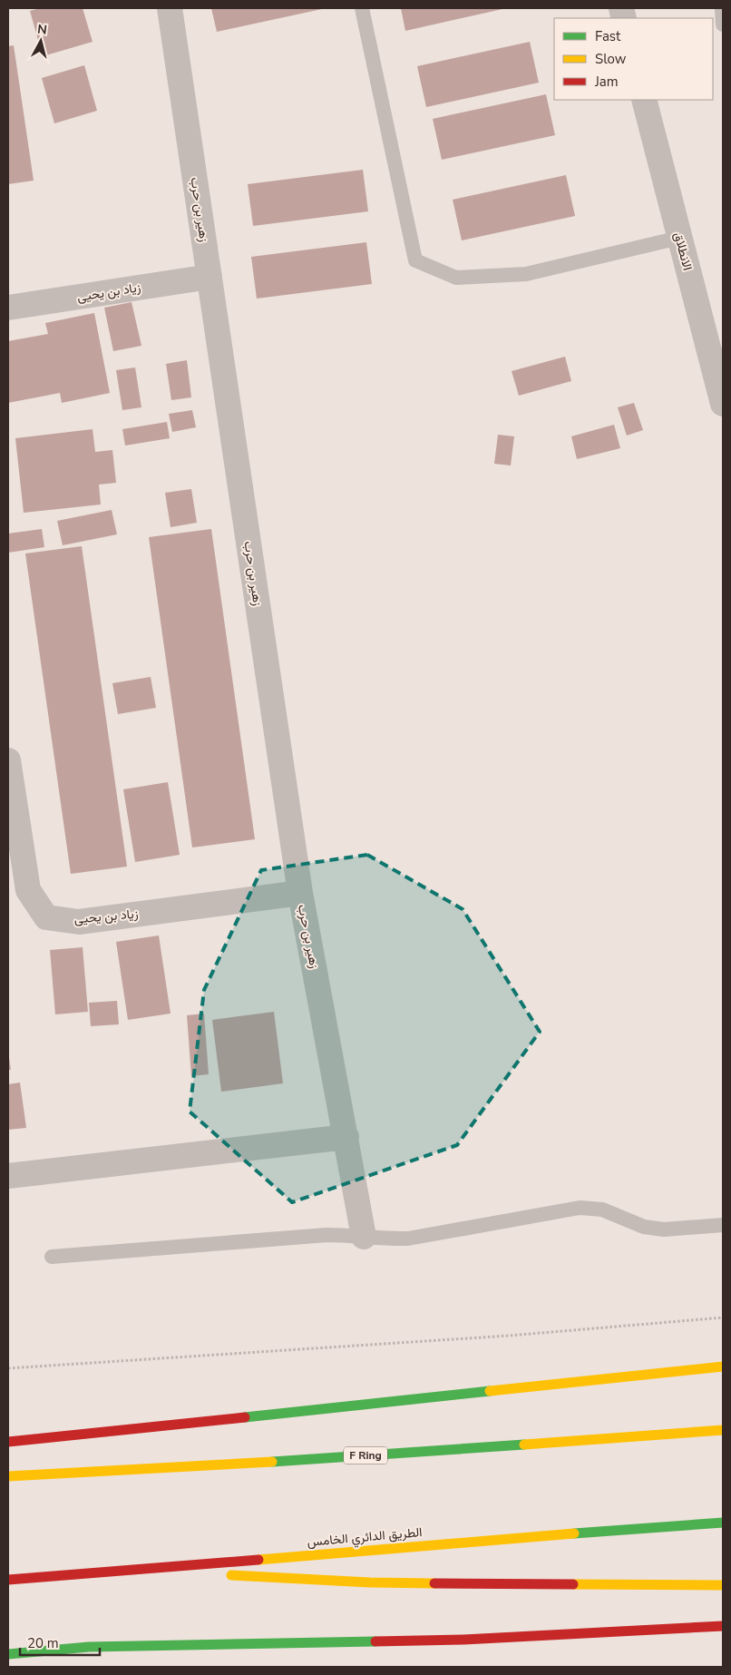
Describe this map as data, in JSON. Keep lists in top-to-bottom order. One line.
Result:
{"streets":{"highway":["F Ring","الطريق الدائري الخامس"],"street":["زهير بن حرب","الانطلاق","زياد بن يحيى"]},"crossings":[["زهير بن حرب","زياد بن يحيى"]],"legend":["Fast","Slow","Jam"],"scale_bar":"20 m","north":"top"}
